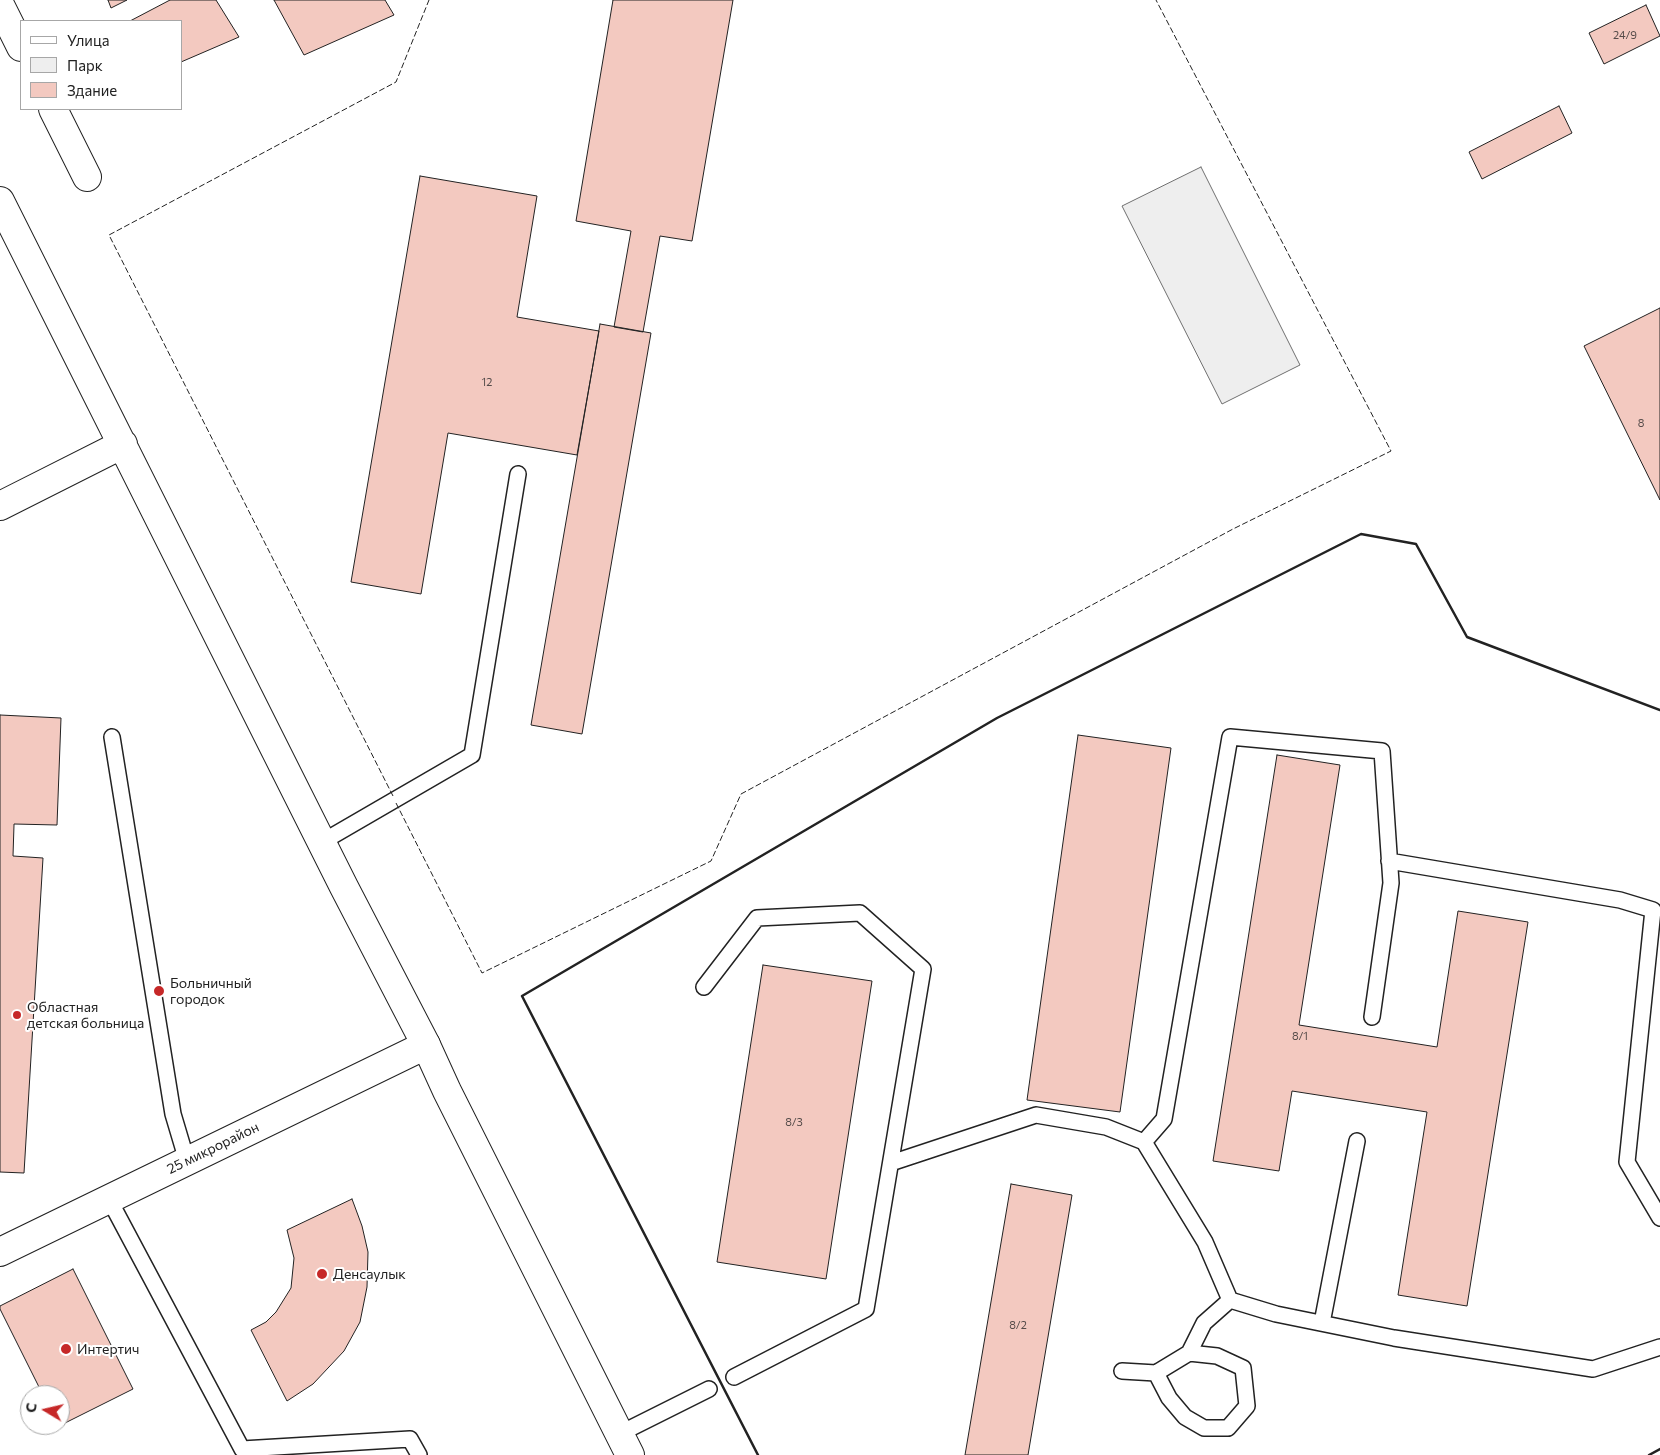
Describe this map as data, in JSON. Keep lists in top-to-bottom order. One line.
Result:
{"streets":{"street":["25 микрорайон"]},"places":["Больничный городок","Областная детская больница","Денсаулык","Интертич"],"house_numbers":["24/9","12","8","8/1","8/3","8/2"],"legend":["Улица","Парк","Здание"],"north":"left"}
